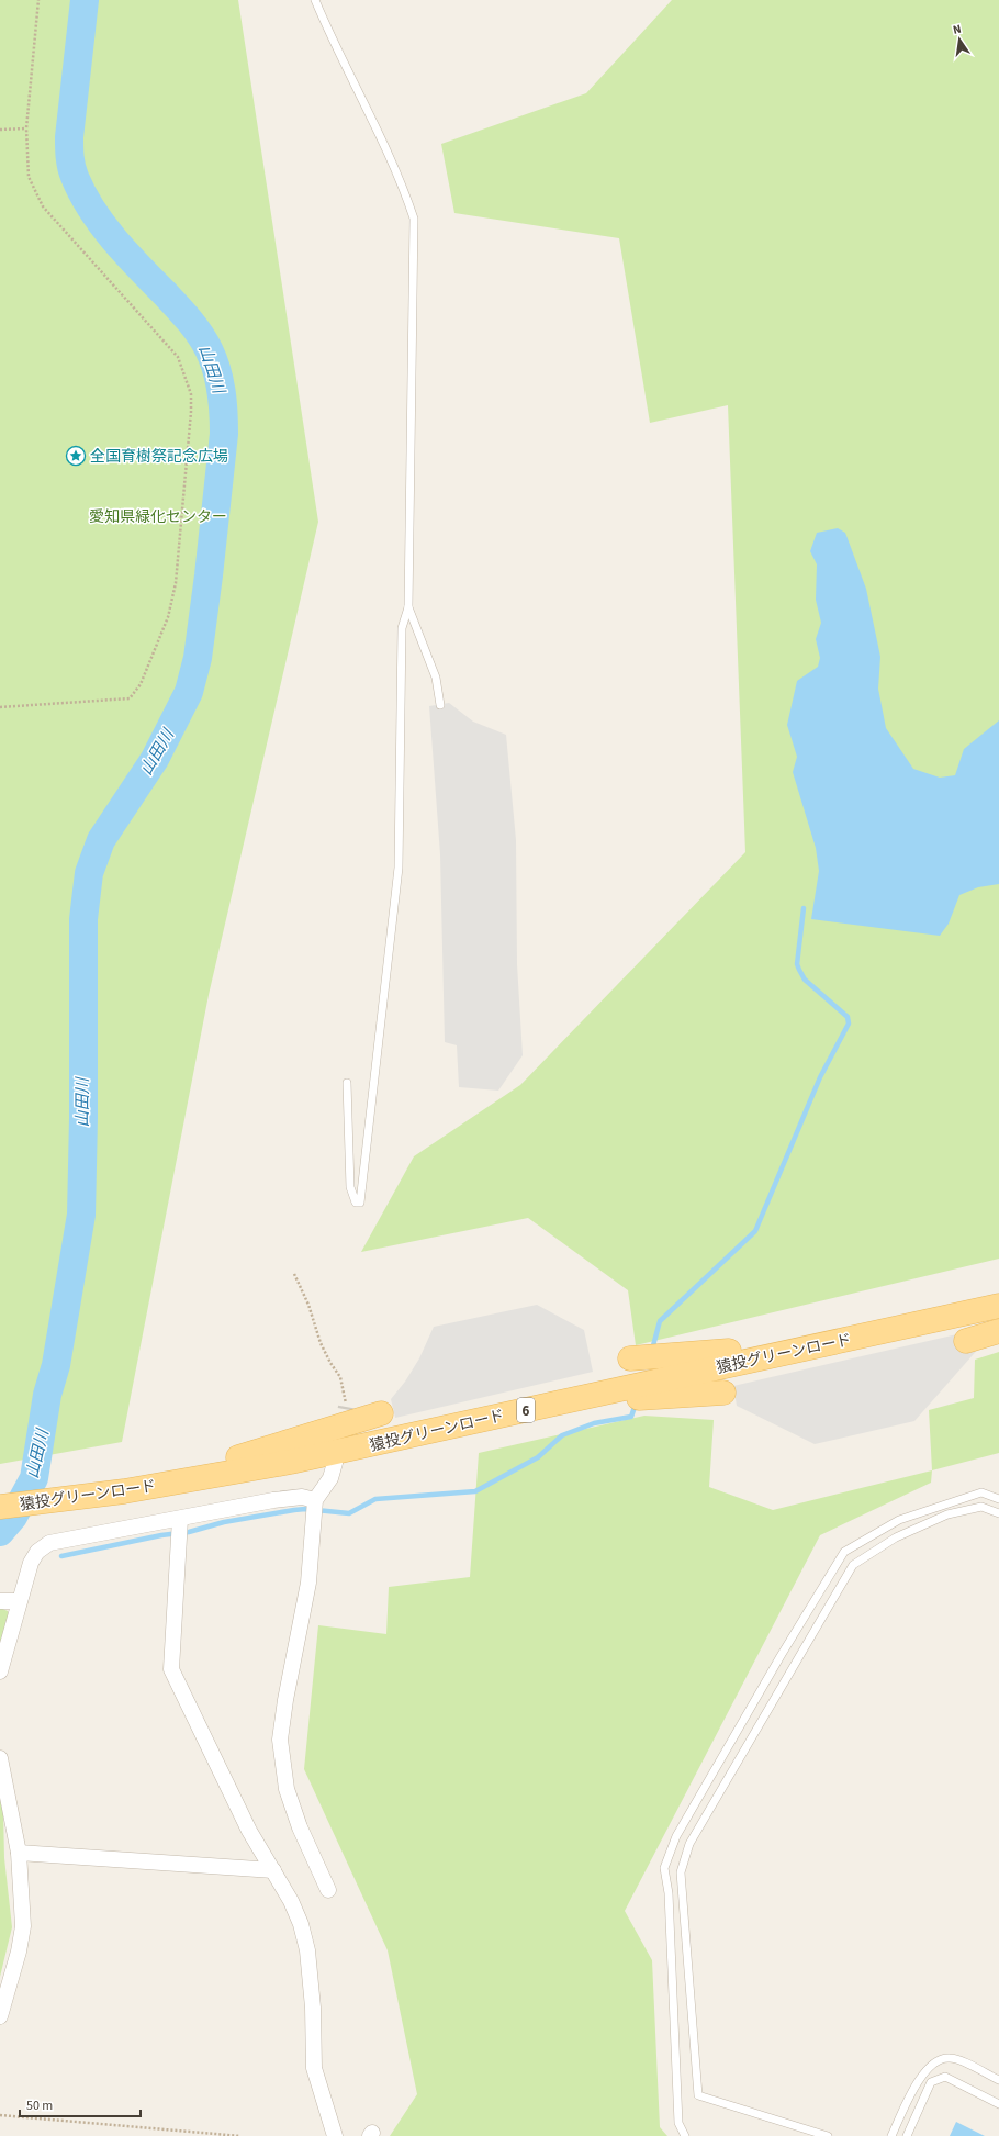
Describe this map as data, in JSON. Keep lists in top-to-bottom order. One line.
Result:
{"streets":{"main road":["猿投グリーンロード","6"]},"water":["山田川"],"parks":["愛知県緑化センター"],"places":{"place":["全国育樹祭記念広場"]},"scale_bar":"50 m","north":"top"}
